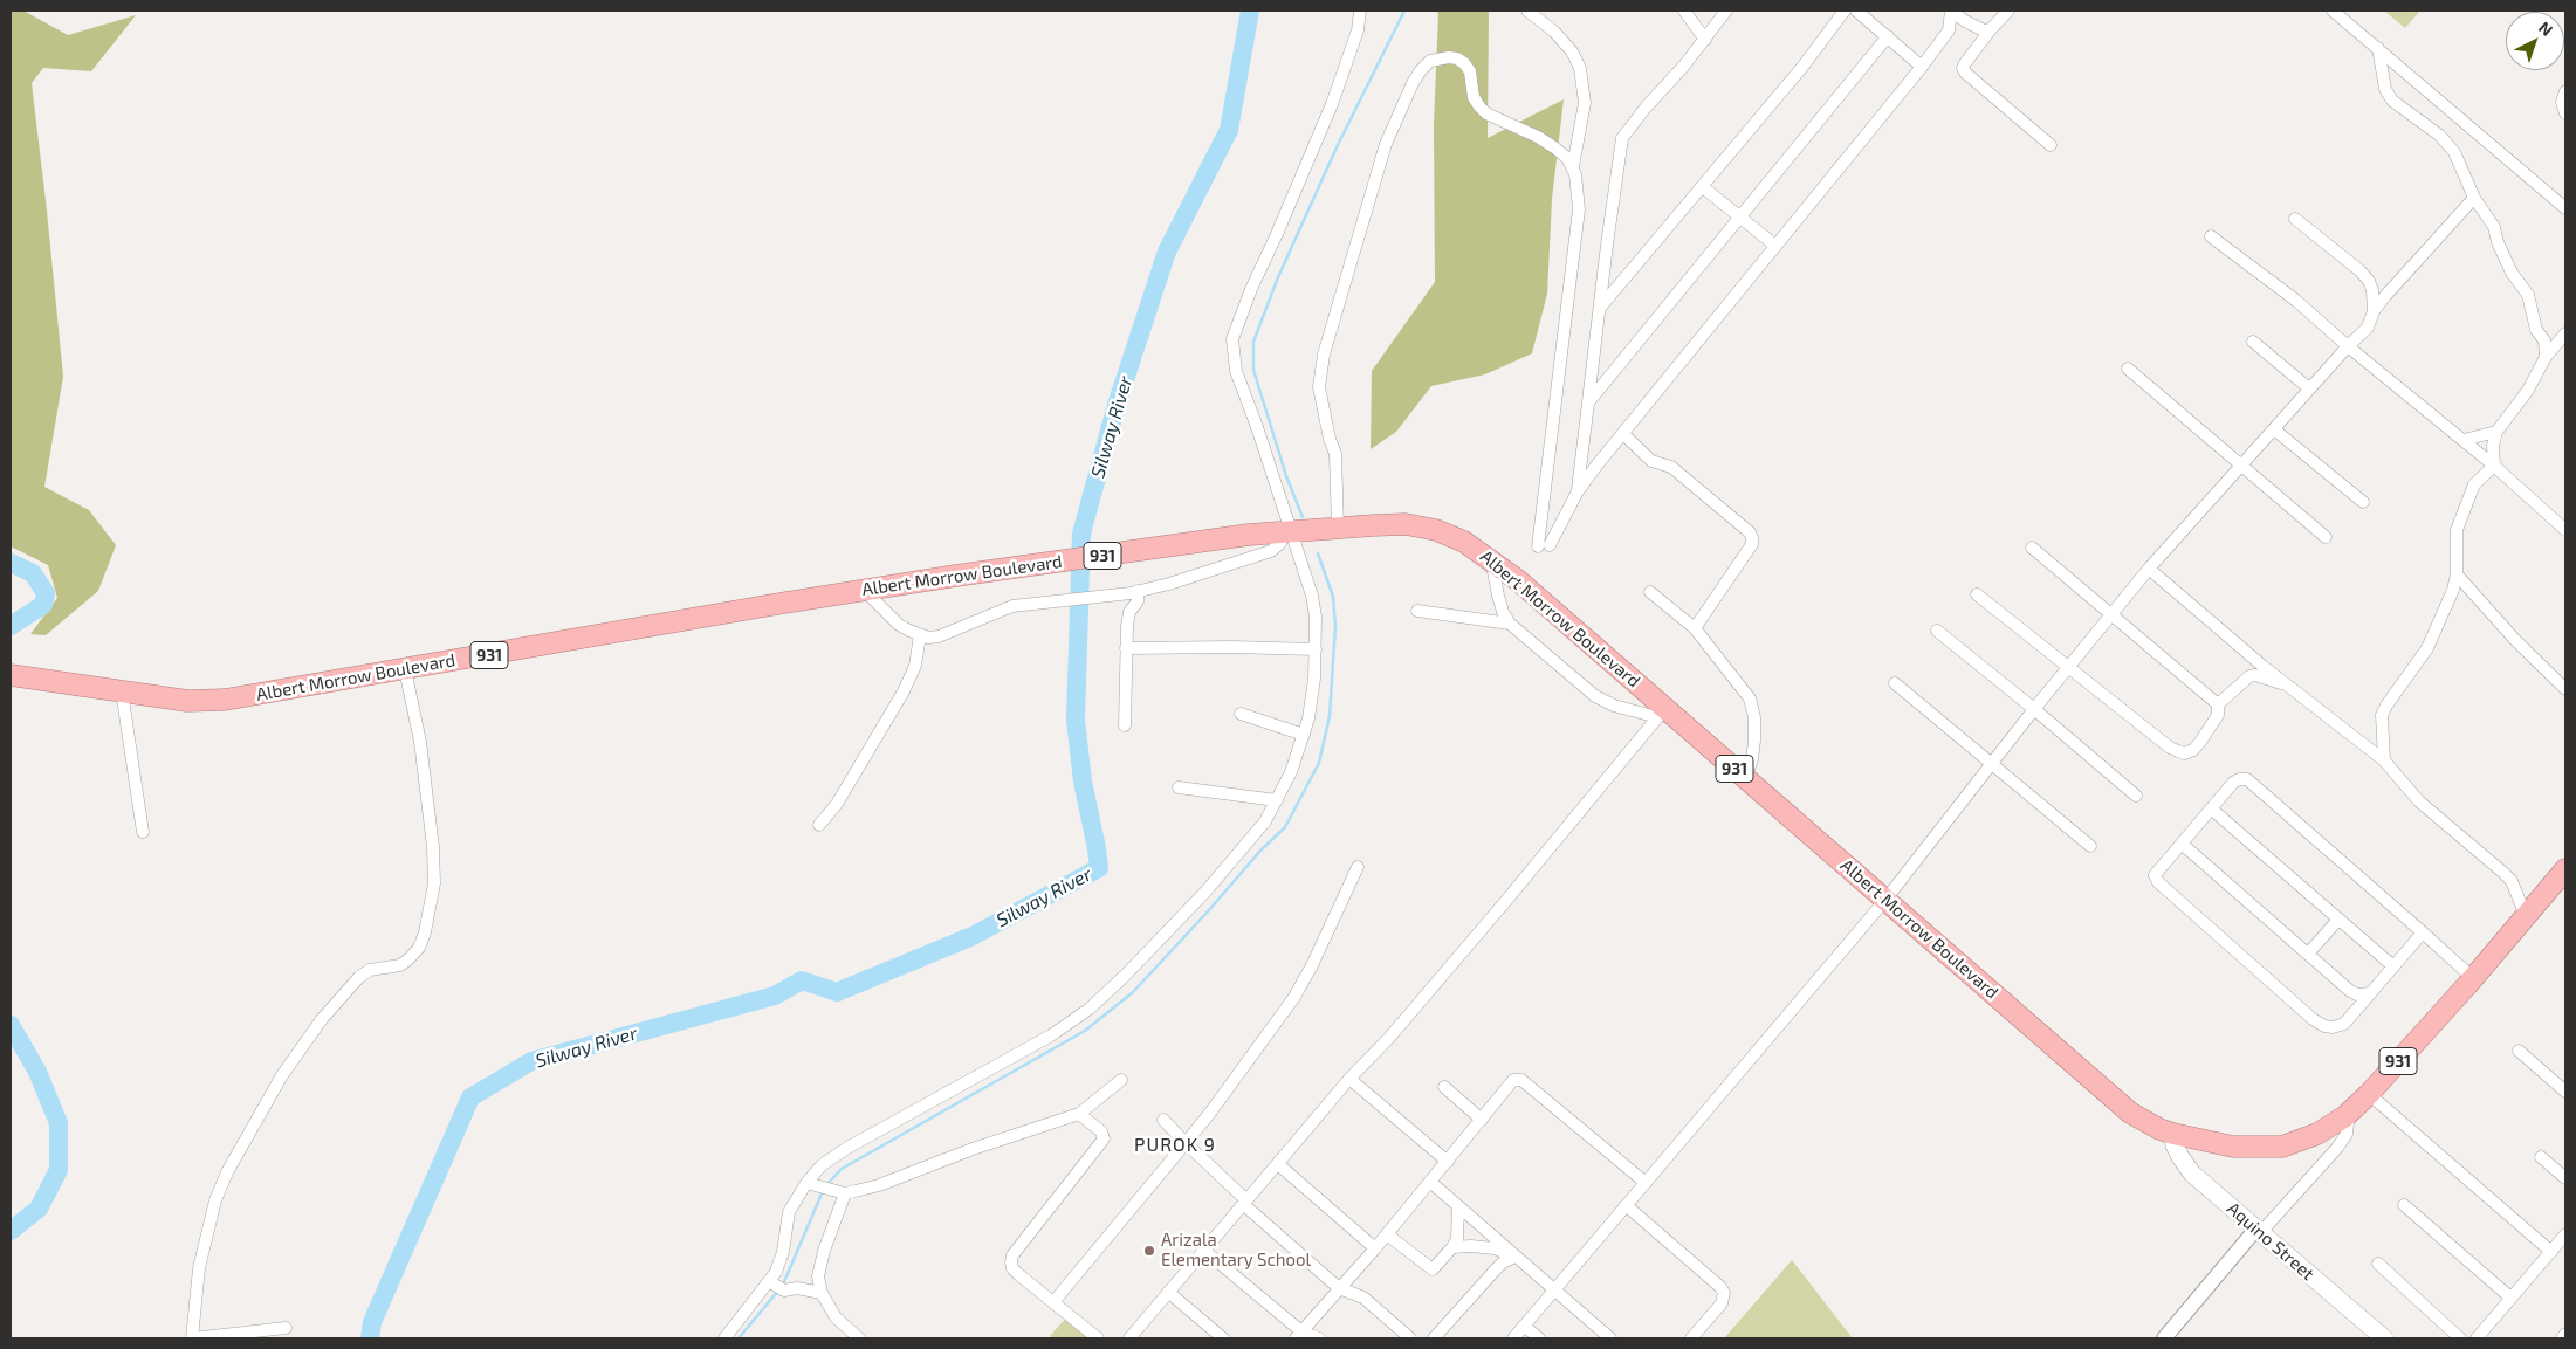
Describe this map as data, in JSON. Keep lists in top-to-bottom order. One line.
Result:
{"streets":{"highway":["931","Albert Morrow Boulevard"],"main road":["Aquino Street"]},"crossings":[["Albert Morrow Boulevard","Aquino Street"]],"districts":["PUROK 9"],"water":["Silway River"],"places":["Arizala Elementary School"],"north":"top right"}
